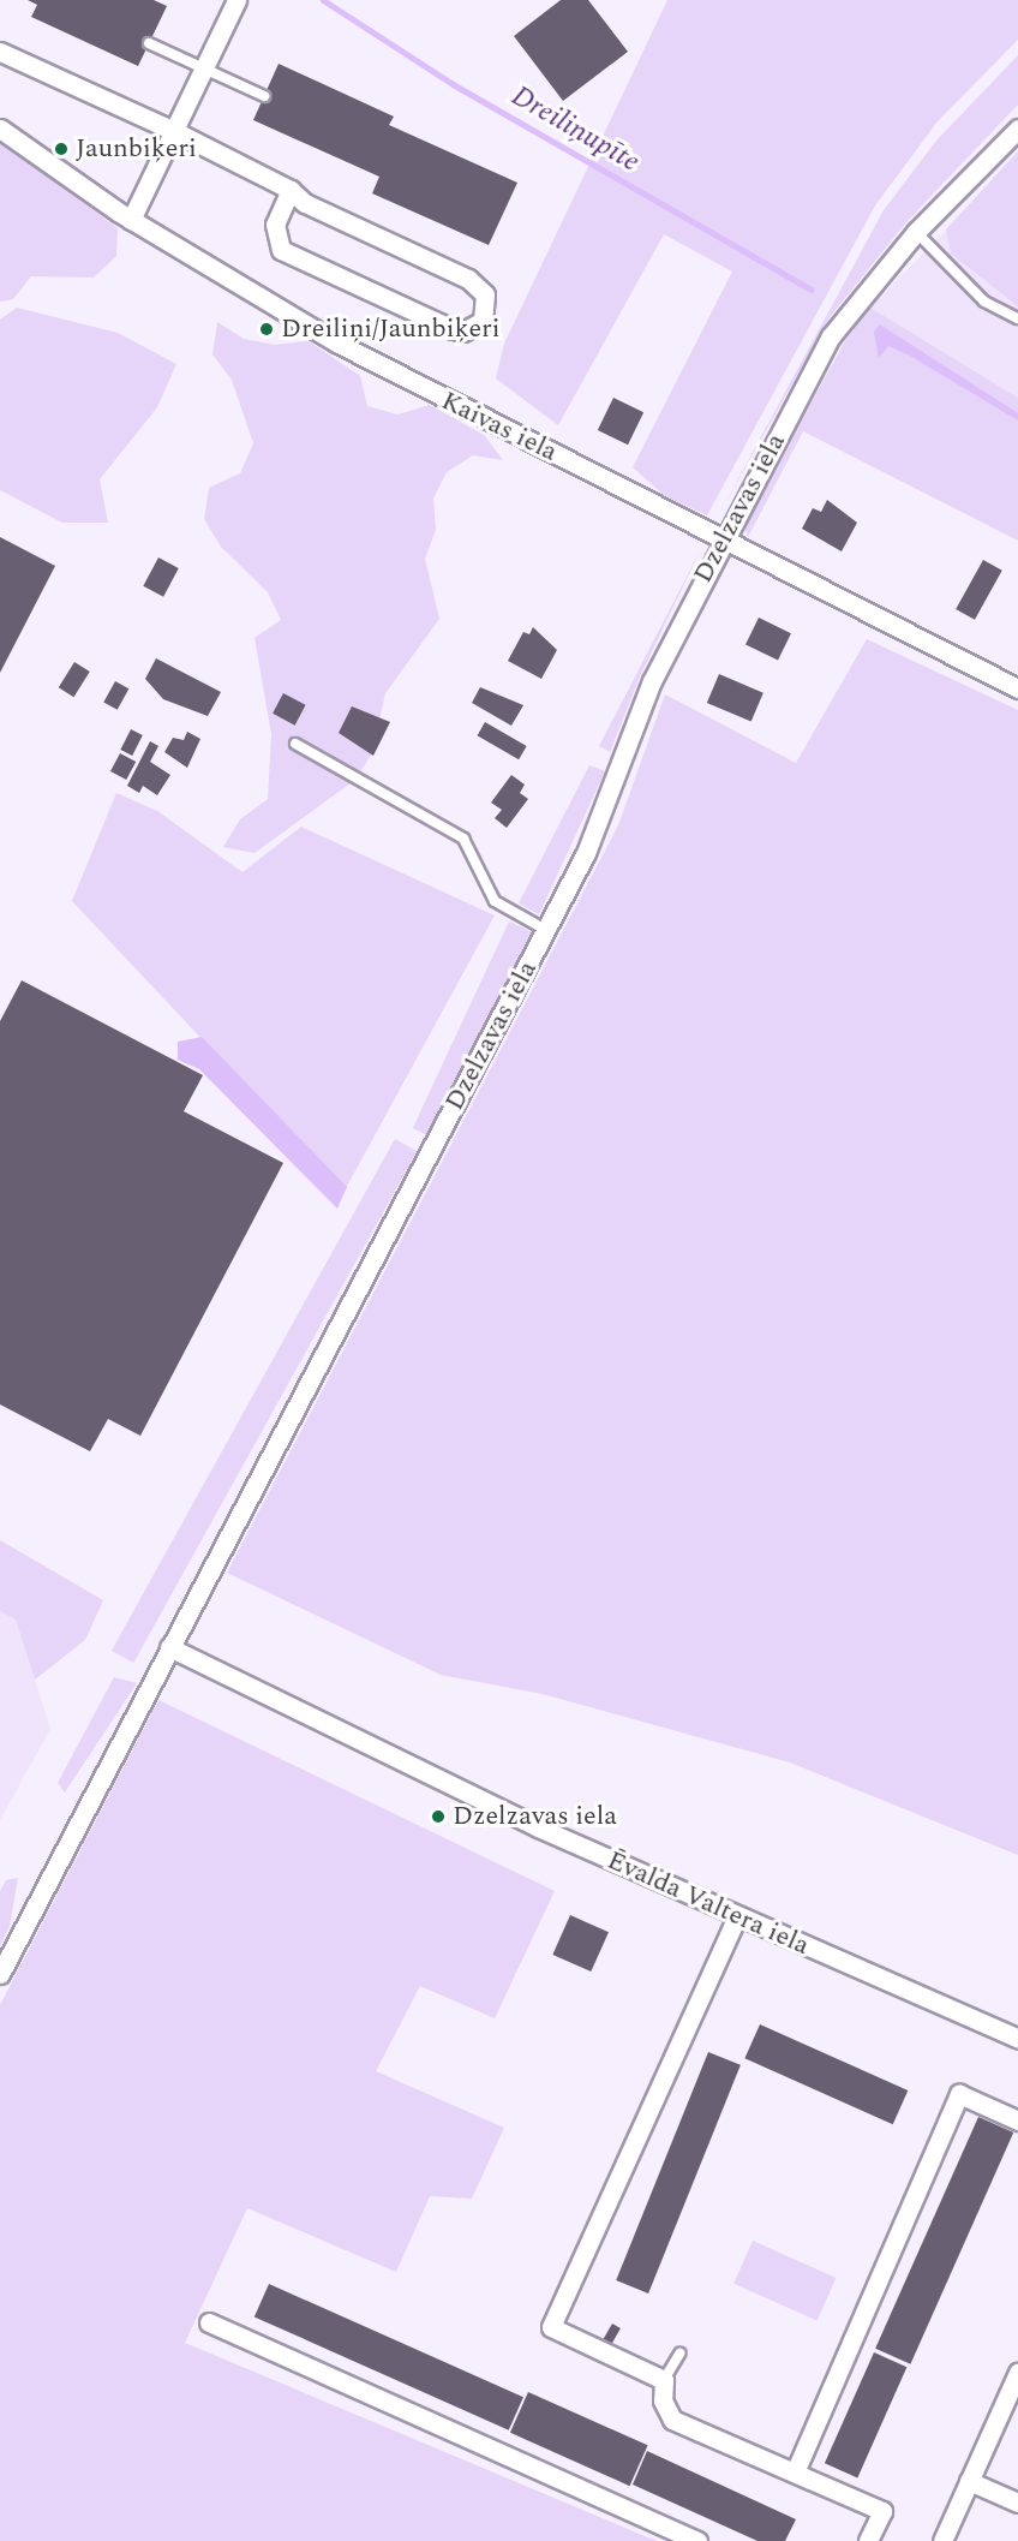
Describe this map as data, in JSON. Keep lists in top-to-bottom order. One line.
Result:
{"streets":{"street":["Kaivas iela","Dzelzavas iela","Ēvalda Valtera iela"]},"crossings":[["Kaivas iela","Dzelzavas iela"],["Dzelzavas iela","Ēvalda Valtera iela"]],"water":["Dreiliņupīte"],"places":["Jaunbiķeri","Dreiliņi/Jaunbiķeri","Dzelzavas iela"]}
